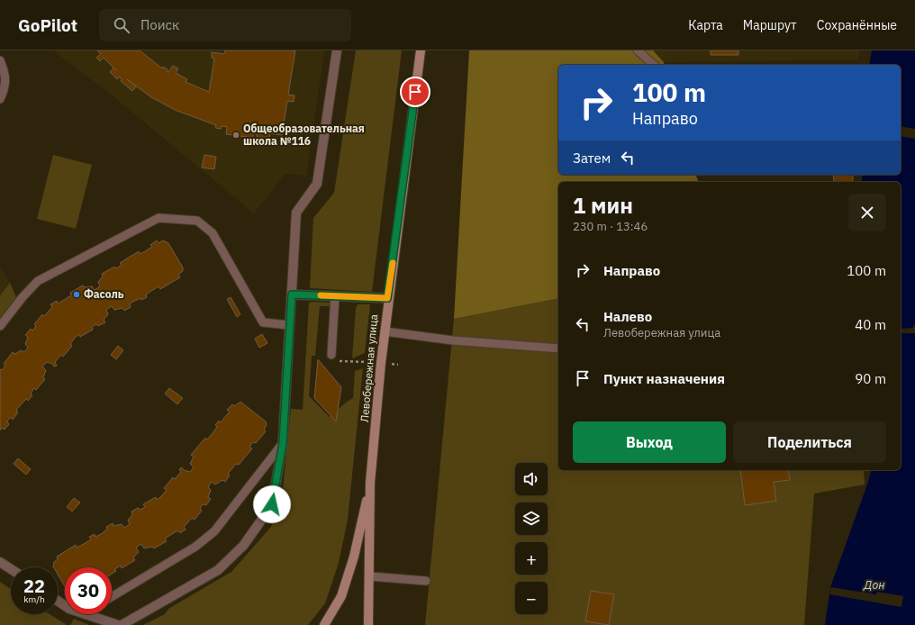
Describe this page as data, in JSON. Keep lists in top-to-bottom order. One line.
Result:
{"streets":{"main road":["Левобережная улица"]},"water":["Дон"],"places":["Общеобразовательная школа №116","Фасоль"],"page":{"header":"GoPilot","search":"Поиск","nav":["Карта","Маршрут","Сохранённые"],"turn":["100 m","Направо"],"then":"Затем","heading":["1 мин","230 m · 13:46"],"list":[{"name":"Направо","value":"100 m"},{"name":"Налево","note":"Левобережная улица","value":"40 m"},{"name":"Пункт назначения","value":"90 m"}],"buttons":["Выход","Поделиться"],"map_buttons":["+","−"],"speed":"22 km/h","limit":"30"}}
